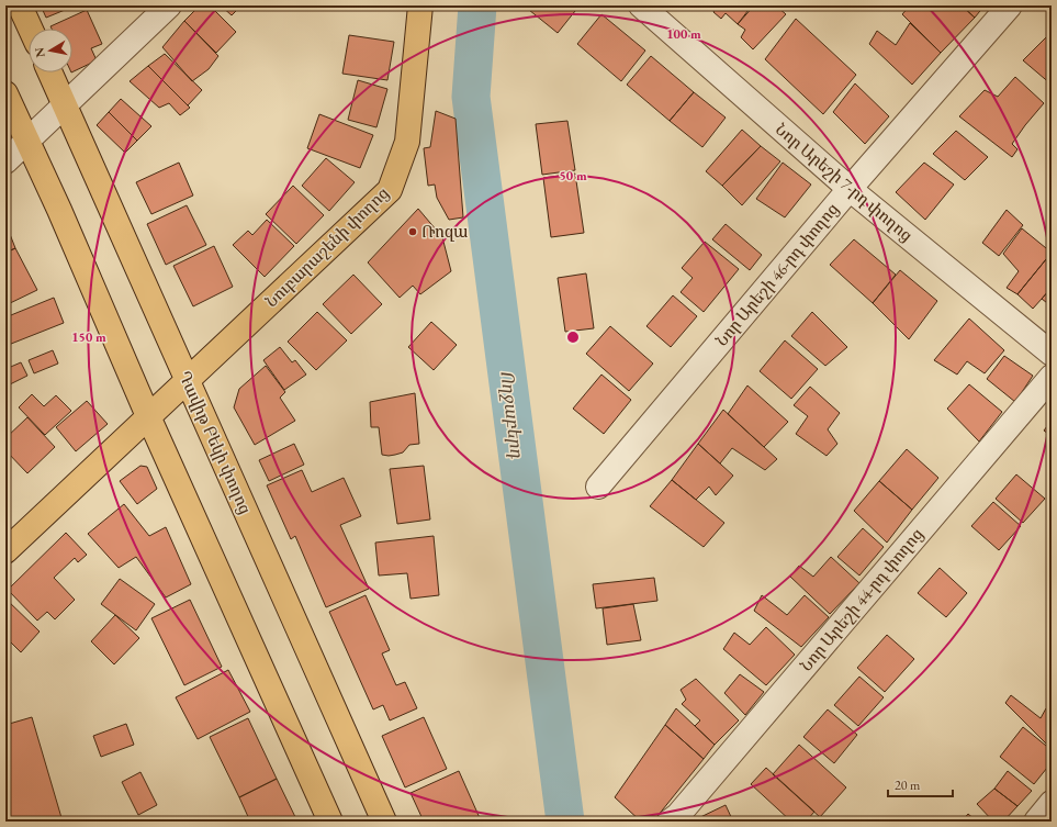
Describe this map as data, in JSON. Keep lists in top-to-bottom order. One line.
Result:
{"streets":{"main road":["Նուբարաշենի փողոց","Դավիթ Բեկի փողոց"],"street":["Նոր Արեշի 7-րդ փողոց","Նոր Արեշի 46-րդ փողոց","Նոր Արեշի 44-րդ փողոց"]},"crossings":[["Նոր Արեշի 7-րդ փողոց","Նոր Արեշի 46-րդ փողոց"],["Նուբարաշենի փողոց","Դավիթ Բեկի փողոց"]],"water":["Ողջաբերդ"],"places":["Ռոզա"],"scale_bar":"20 m","north":"left","rings":["100 m","50 m","150 m"]}
